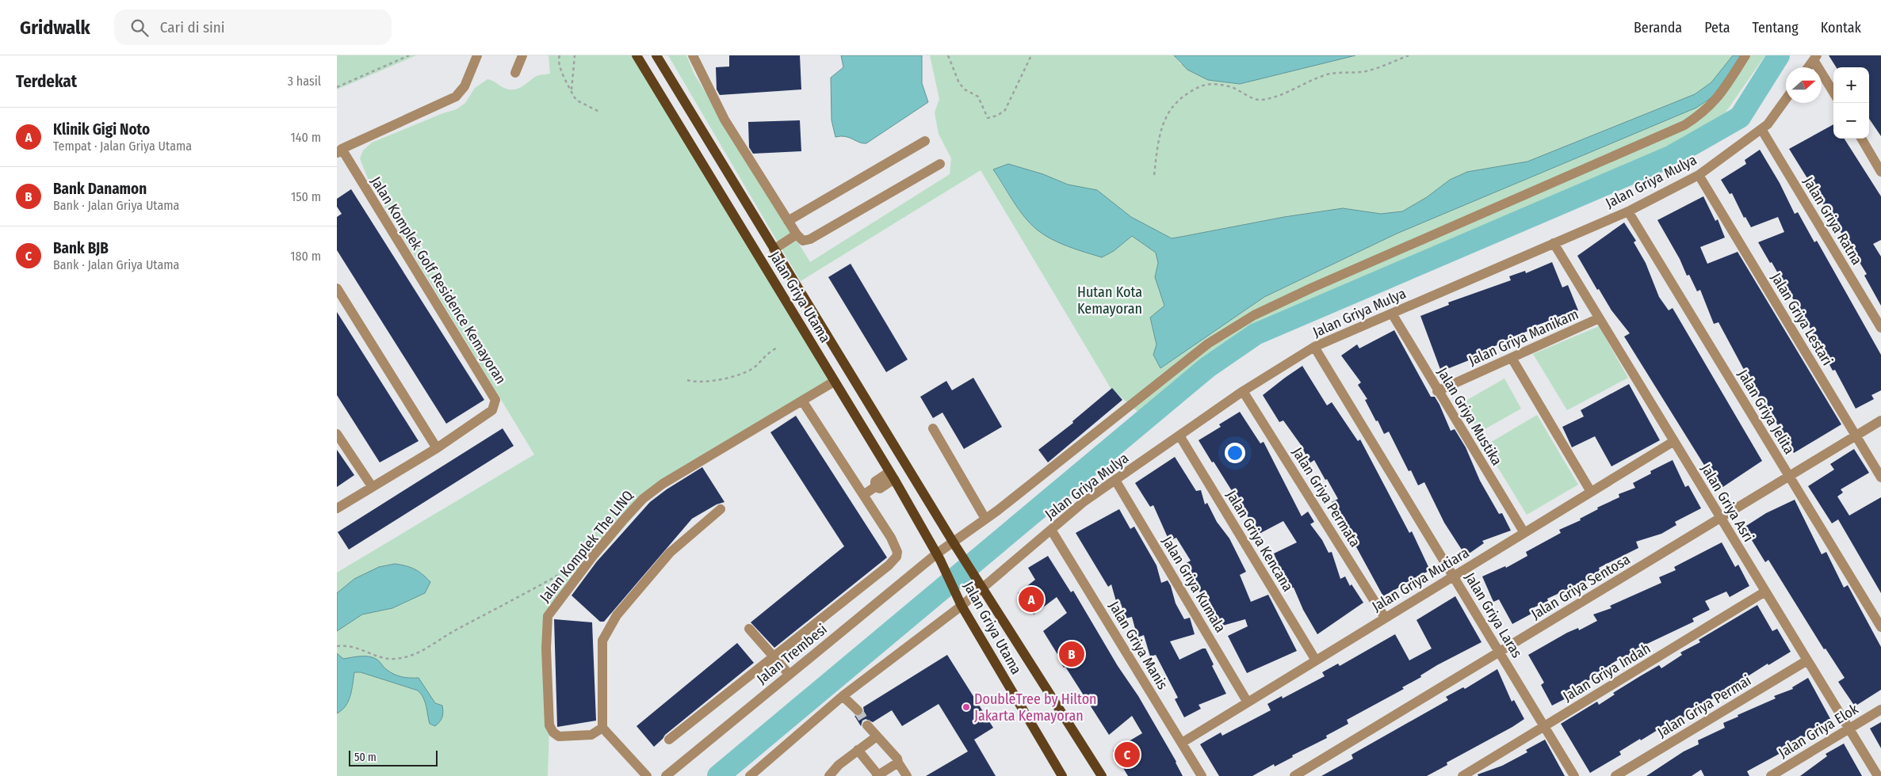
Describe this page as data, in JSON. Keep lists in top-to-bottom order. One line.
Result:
{"streets":{"main road":["Jalan Griya Utama"],"street":["Jalan Griya Mulya","Jalan Griya Ratna","Jalan Komplek Golf Residence Kemayoran","Jalan Griya Lestari","Jalan Griya Manikam","Jalan Griya Jelita","Jalan Griya Mustika","Jalan Griya Permata","Jalan Griya Asri","Jalan Griya Kencana","Jalan Komplek The LINQ","Jalan Griya Mutiara","Jalan Griya Kumala","Jalan Griya Sentosa","Jalan Griya Laras","Jalan Griya Manis","Jalan Trembesi","Jalan Griya Indah","Jalan Griya Permai","Jalan Griya Elok"]},"crossings":[["Jalan Griya Mulya","Jalan Griya Ratna"],["Jalan Griya Mulya","Jalan Griya Utama"],["Jalan Griya Mulya","Jalan Griya Lestari"],["Jalan Griya Mulya","Jalan Griya Jelita"],["Jalan Griya Mulya","Jalan Griya Mustika"],["Jalan Griya Mulya","Jalan Griya Permata"],["Jalan Griya Mulya","Jalan Griya Asri"],["Jalan Griya Mulya","Jalan Griya Kencana"],["Jalan Griya Mulya","Jalan Griya Kumala"],["Jalan Griya Mulya","Jalan Griya Laras"],["Jalan Griya Mulya","Jalan Griya Manis"],["Jalan Griya Utama","Jalan Komplek The LINQ"],["Jalan Griya Utama","Jalan Trembesi"],["Jalan Griya Lestari","Jalan Griya Sentosa"],["Jalan Griya Manikam","Jalan Griya Mustika"],["Jalan Griya Manikam","Jalan Griya Asri"],["Jalan Griya Jelita","Jalan Griya Sentosa"],["Jalan Griya Mustika","Jalan Griya Mutiara"],["Jalan Griya Permata","Jalan Griya Mutiara"],["Jalan Griya Asri","Jalan Griya Mutiara"],["Jalan Griya Asri","Jalan Griya Sentosa"],["Jalan Griya Asri","Jalan Griya Indah"],["Jalan Griya Asri","Jalan Griya Permai"],["Jalan Griya Asri","Jalan Griya Elok"],["Jalan Griya Kencana","Jalan Griya Mutiara"],["Jalan Griya Mutiara","Jalan Griya Kumala"],["Jalan Griya Mutiara","Jalan Griya Laras"],["Jalan Griya Mutiara","Jalan Griya Manis"],["Jalan Griya Sentosa","Jalan Griya Laras"],["Jalan Griya Laras","Jalan Griya Indah"]],"parks":["Hutan Kota Kemayoran"],"places":["DoubleTree by Hilton Jakarta Kemayoran"],"scale_bar":"50 m","north":"right","page":{"header":"Gridwalk","search":"Cari di sini","nav":["Beranda","Peta","Tentang","Kontak"],"heading":["Terdekat","3 hasil"],"map_buttons":["+","−"],"list":[{"mark":"A","name":"Klinik Gigi Noto","note":"Tempat · Jalan Griya Utama","value":"140 m"},{"mark":"B","name":"Bank Danamon","note":"Bank · Jalan Griya Utama","value":"150 m"},{"mark":"C","name":"Bank BJB","note":"Bank · Jalan Griya Utama","value":"180 m"}],"pins":["A","B","C"],"scale":"50 m"}}
